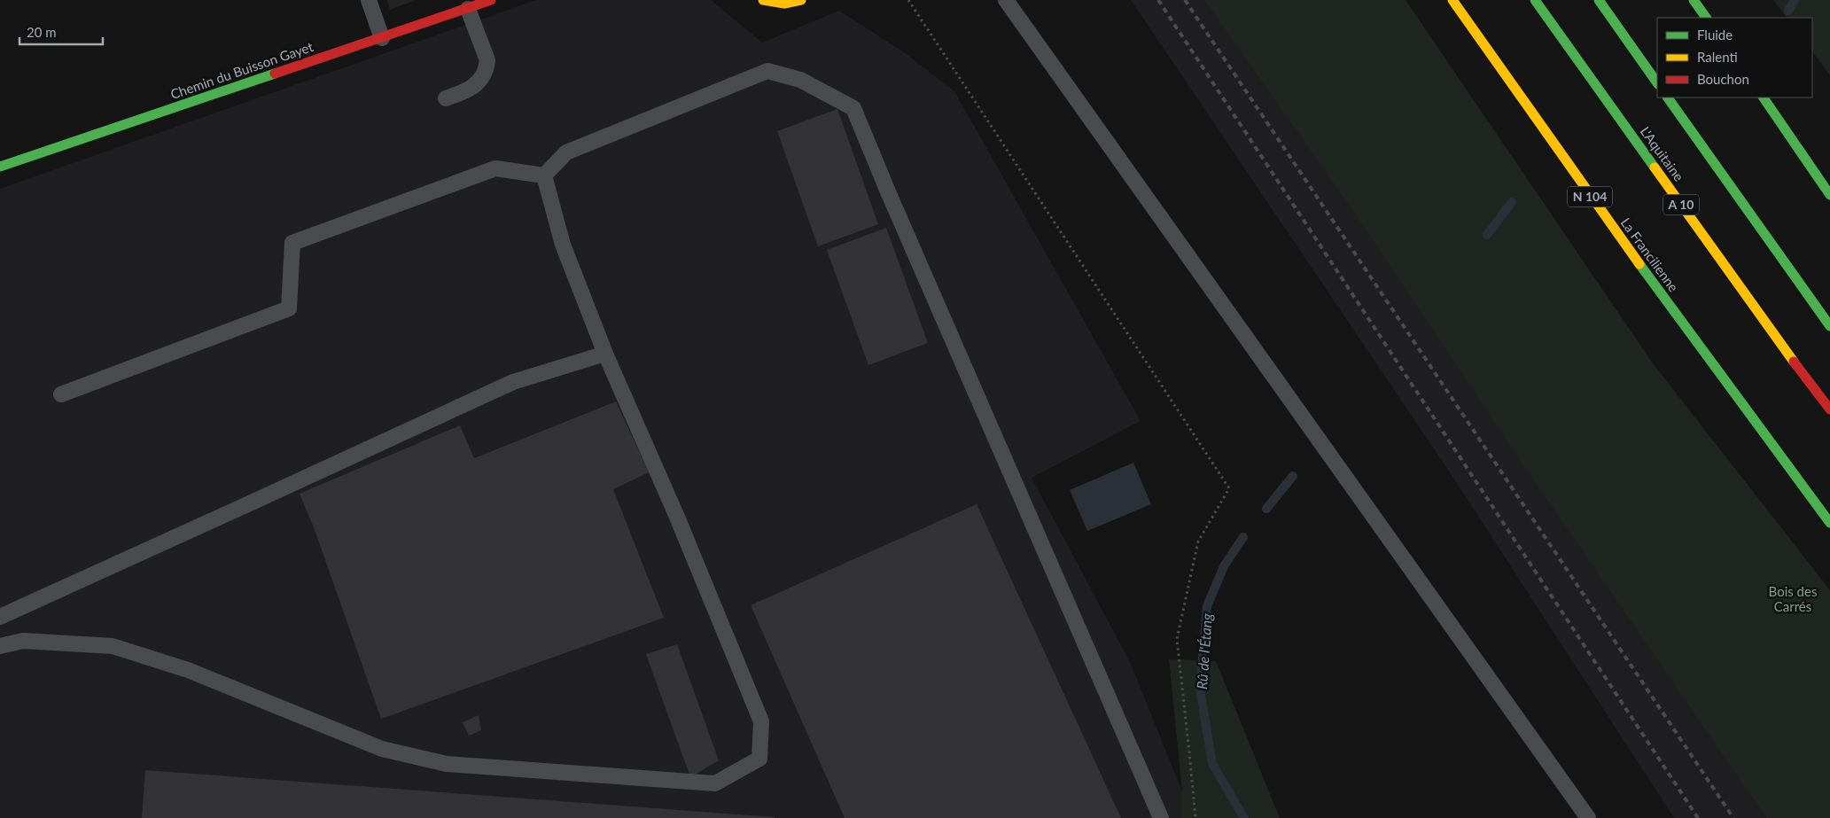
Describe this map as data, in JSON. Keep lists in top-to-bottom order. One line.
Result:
{"streets":{"main road":["Chemin du Buisson Gayet","L'Aquitaine","N 104","A 10","La Francilienne"]},"water":["Rû de l'Étang"],"parks":["Bois des Carrés"],"legend":["Fluide","Ralenti","Bouchon"],"scale_bar":"20 m"}
